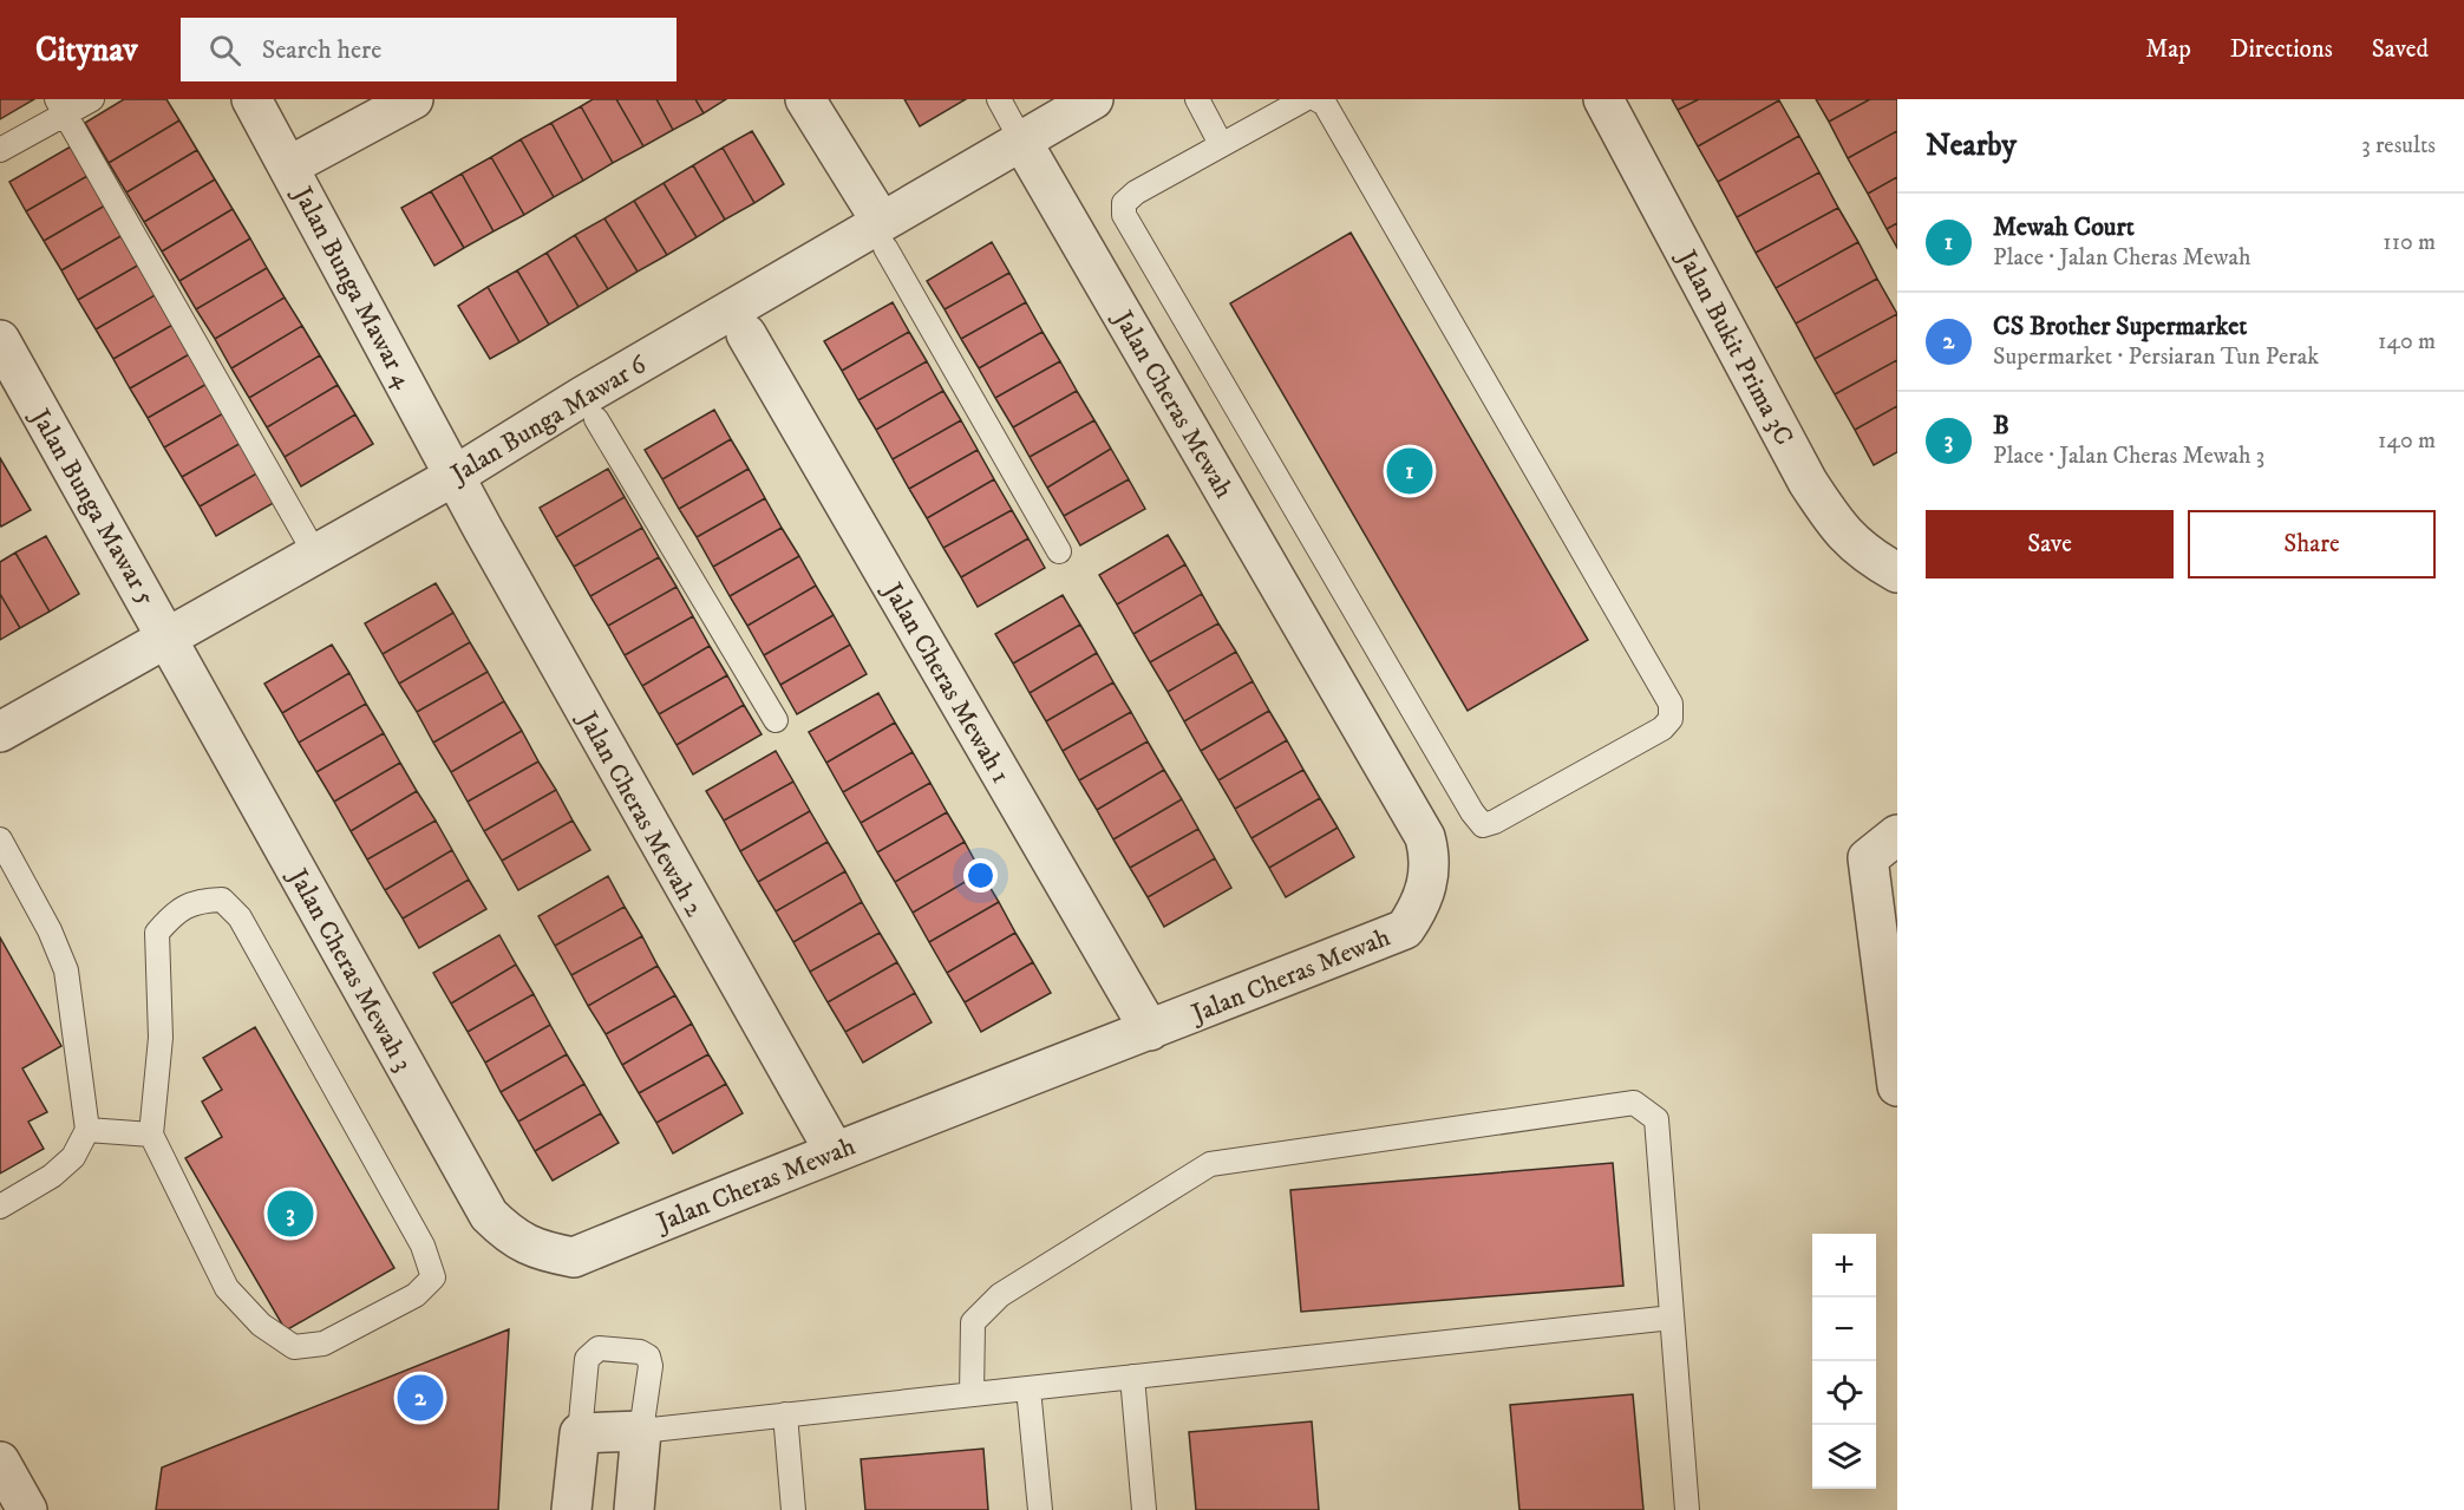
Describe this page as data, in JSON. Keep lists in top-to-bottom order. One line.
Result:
{"streets":{"street":["Jalan Bunga Mawar 4","Jalan Bukit Prima 3C","Jalan Cheras Mewah","Jalan Bunga Mawar 6","Jalan Bunga Mawar 5","Jalan Cheras Mewah 1","Jalan Cheras Mewah 2","Jalan Cheras Mewah 3"]},"crossings":[["Jalan Bunga Mawar 4","Jalan Bunga Mawar 6"],["Jalan Bunga Mawar 4","Jalan Cheras Mewah 2"],["Jalan Cheras Mewah","Jalan Bunga Mawar 6"],["Jalan Cheras Mewah","Jalan Cheras Mewah 1"],["Jalan Cheras Mewah","Jalan Cheras Mewah 2"],["Jalan Cheras Mewah","Jalan Cheras Mewah 3"],["Jalan Bunga Mawar 6","Jalan Bunga Mawar 5"],["Jalan Bunga Mawar 6","Jalan Cheras Mewah 2"],["Jalan Bunga Mawar 6","Jalan Cheras Mewah 3"],["Jalan Bunga Mawar 5","Jalan Cheras Mewah 3"]],"page":{"header":"Citynav","search":"Search here","nav":["Map","Directions","Saved"],"heading":["Nearby","3 results"],"list":[{"mark":"1","name":"Mewah Court","note":"Place · Jalan Cheras Mewah","value":"110 m"},{"mark":"2","name":"CS Brother Supermarket","note":"Supermarket · Persiaran Tun Perak","value":"140 m"},{"mark":"3","name":"B","note":"Place · Jalan Cheras Mewah 3","value":"140 m"}],"pins":["1","3","2"],"buttons":["Save","Share"],"map_buttons":["+","−"]}}
